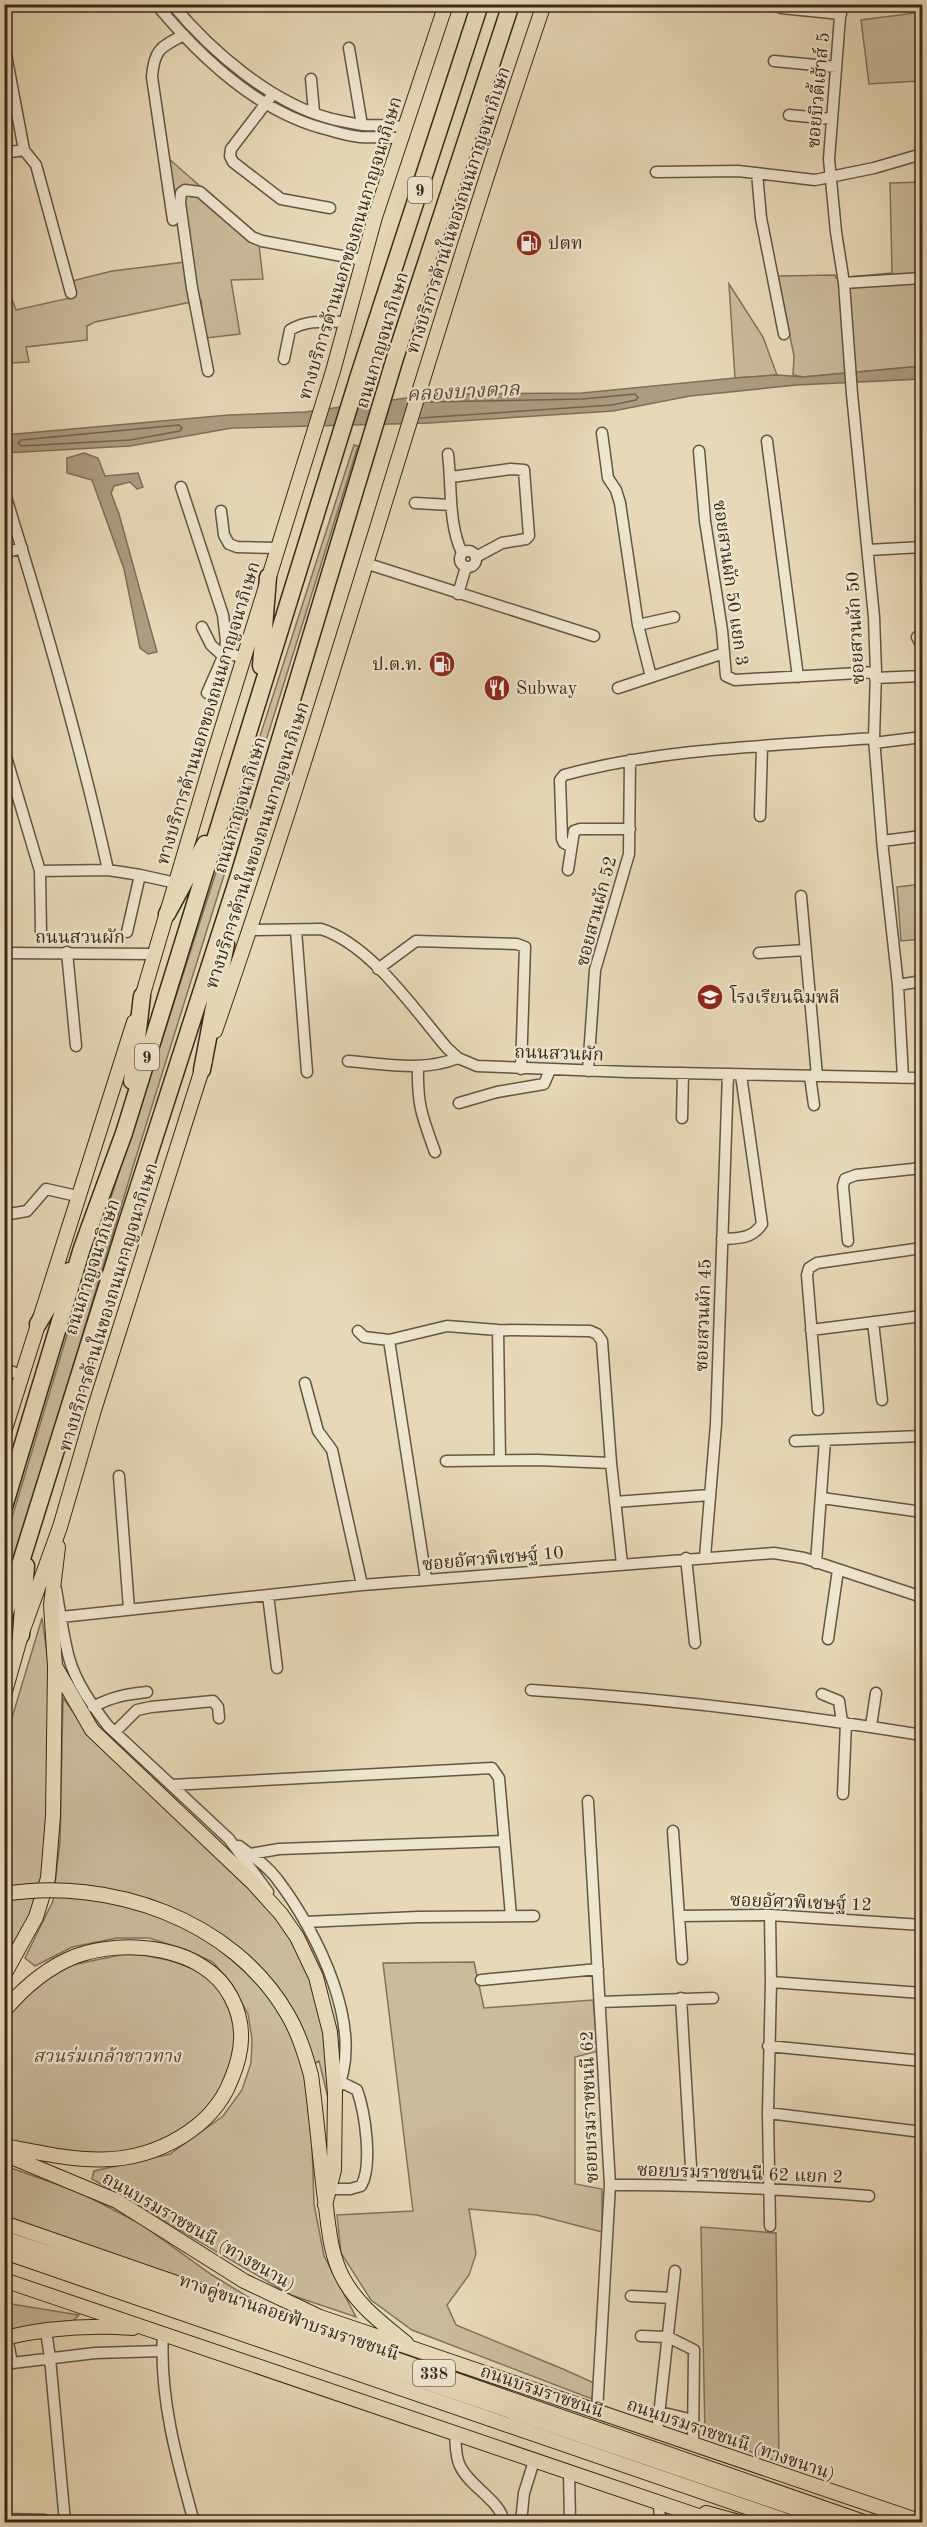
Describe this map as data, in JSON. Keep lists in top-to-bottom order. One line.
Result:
{"streets":{"highway":["9","ถนนกาญจนาภิเษก"],"main road":["ทางบริการด้านในของถนนกาญจนาภิเษก","ทางบริการด้านนอกของถนนกาญจนาภิเษก","ถนนบรมราชชนนี (ทางขนาน)","ทางคู่ขนานลอยฟ้าบรมราชชนนี","338","ถนนบรมราชชนนี"],"street":["ซอยบิวตี้เฮ้าส์ 5","ซอยสวนผัก 50 แยก 3","ซอยสวนผัก 50","ซอยสวนผัก 52","ถนนสวนผัก","ซอยสวนผัก 45","ซอยอัศวพิเชษฐ์ 10","ซอยอัศวพิเชษฐ์ 12","ซอยบรมราชชนนี 62","ซอยบรมราชชนนี 62 แยก 2"]},"crossings":[["ซอยบิวตี้เฮ้าส์ 5","ซอยสวนผัก 50"],["ทางบริการด้านนอกของถนนกาญจนาภิเษก","ถนนสวนผัก"],["ซอยสวนผัก 50 แยก 3","ซอยสวนผัก 50"],["ซอยสวนผัก 50","ถนนสวนผัก"],["ซอยสวนผัก 52","ถนนสวนผัก"],["ถนนสวนผัก","ซอยสวนผัก 45"],["ซอยสวนผัก 45","ซอยอัศวพิเชษฐ์ 10"],["ซอยบรมราชชนนี 62","ซอยบรมราชชนนี 62 แยก 2"],["ซอยบรมราชชนนี 62","ถนนบรมราชชนนี (ทางขนาน)"]],"water":["คลองบางตาล"],"parks":["สวนร่มเกล้าชาวทาง"],"places":{"fuel station":["ปตท","ป.ต.ท."],"restaurant":["Subway"],"school or university":["โรงเรียนฉิมพลี"]}}
